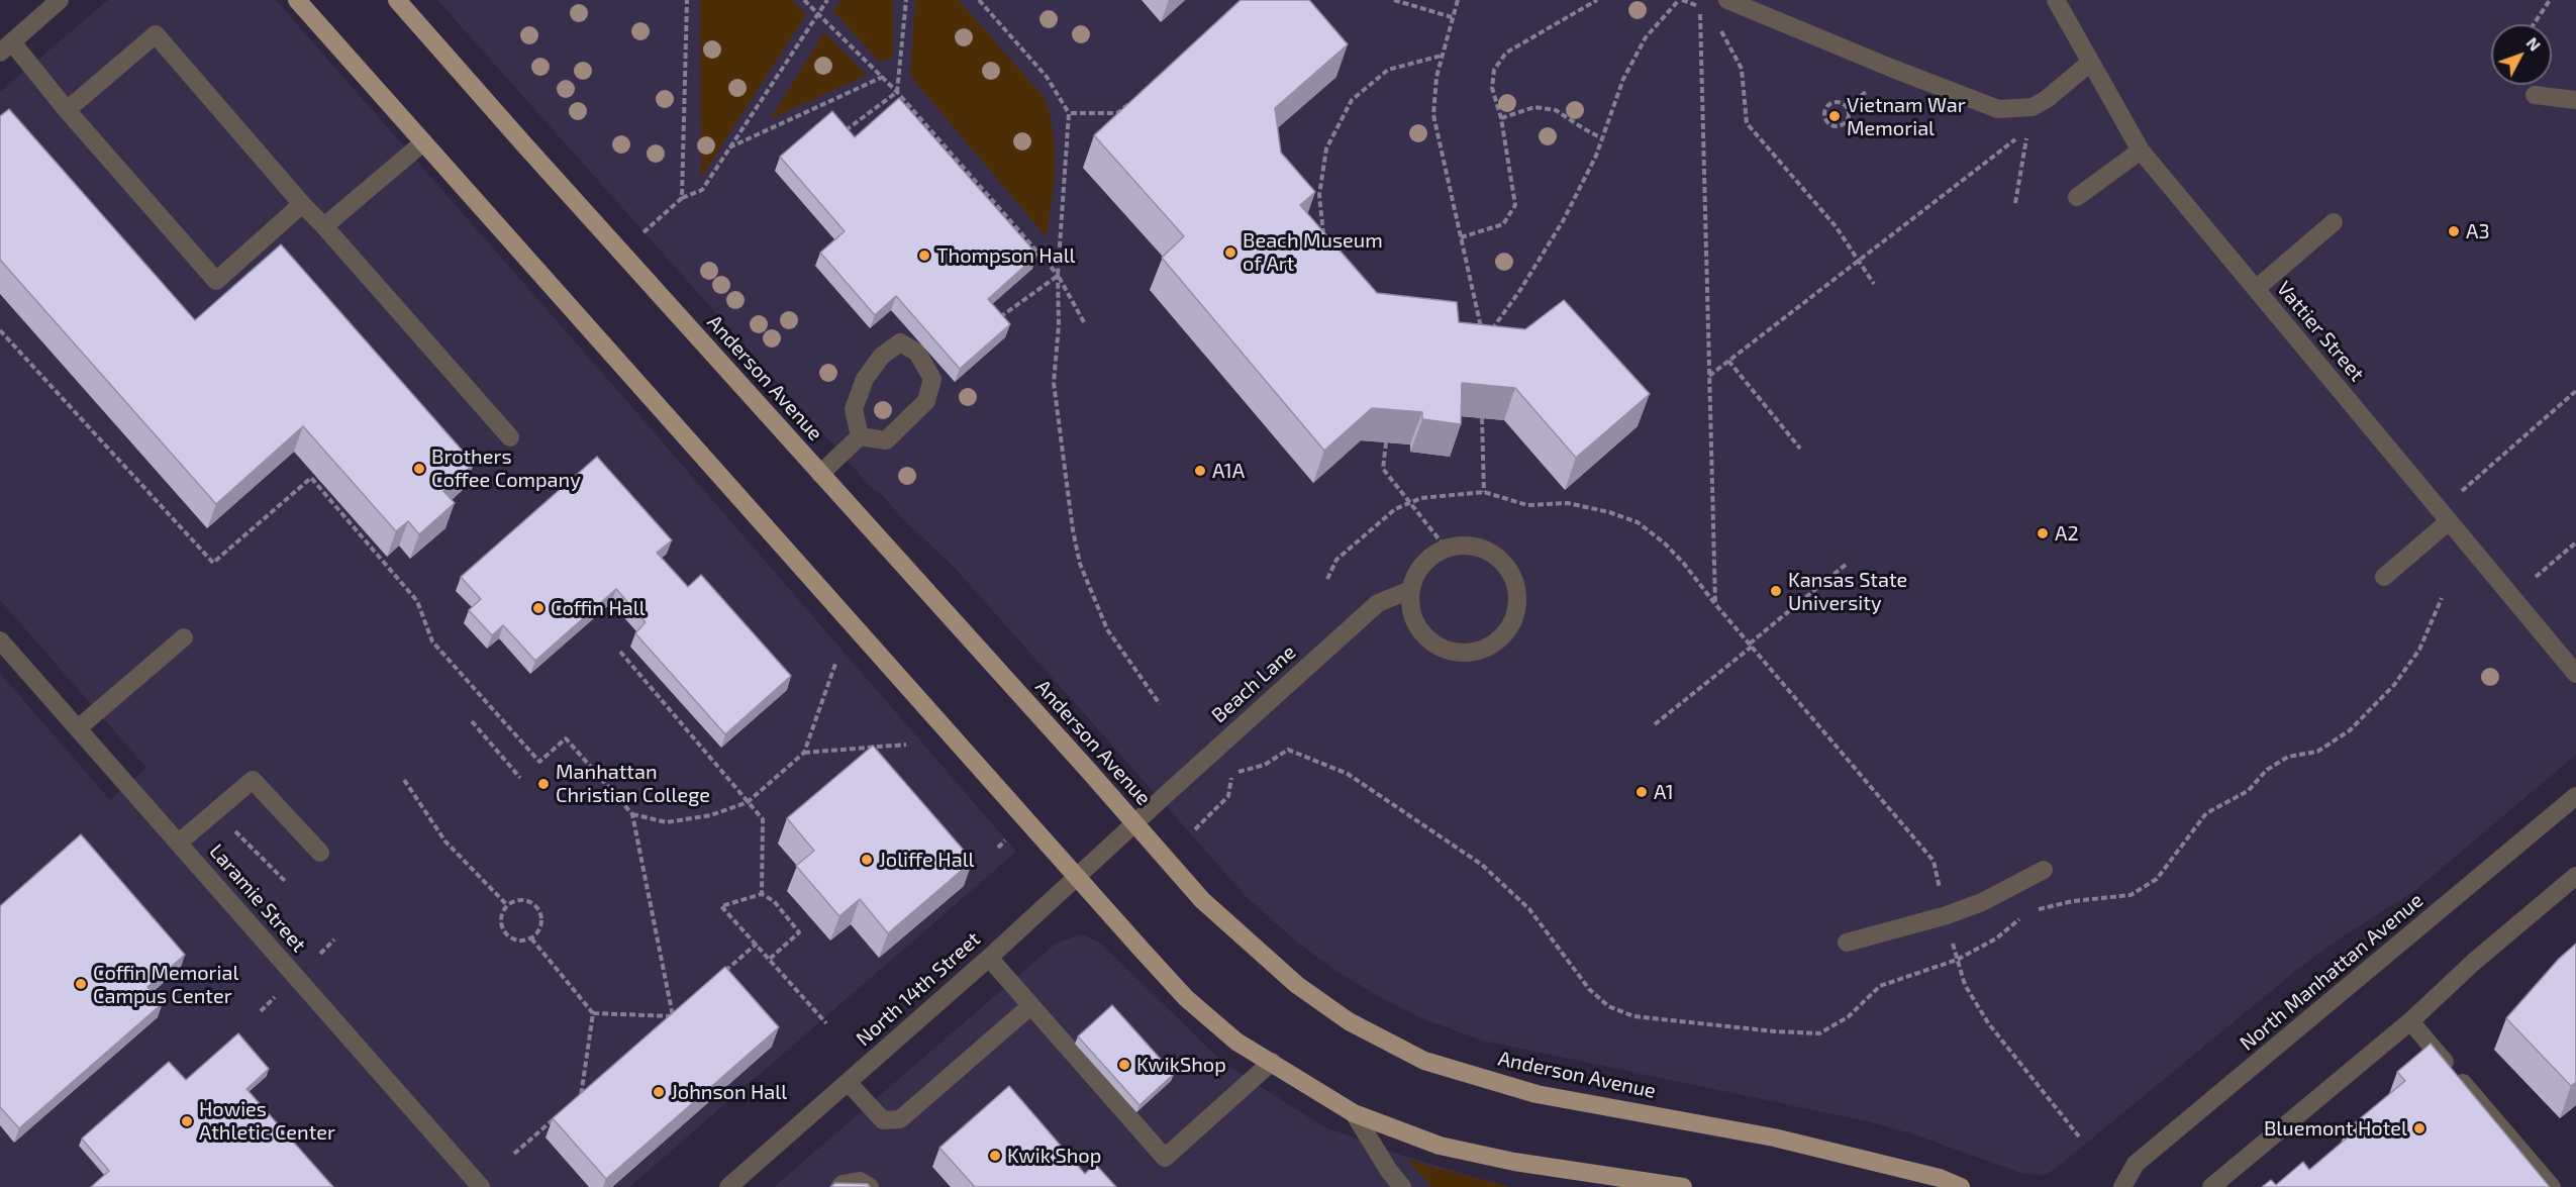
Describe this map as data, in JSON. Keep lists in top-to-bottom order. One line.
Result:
{"streets":{"main road":["Anderson Avenue"],"street":["Vattier Street","Beach Lane","Laramie Street","North Manhattan Avenue","North 14th Street"]},"crossings":[["Anderson Avenue","Beach Lane"],["Anderson Avenue","North 14th Street"],["Beach Lane","North 14th Street"]],"places":["Vietnam War Memorial","A3","Beach Museum of Art","Thompson Hall","Brothers Coffee Company","A1A","A2","Kansas State University","Coffin Hall","Manhattan Christian College","A1","Joliffe Hall","Coffin Memorial Campus Center","KwikShop","Johnson Hall","Howies Athletic Center","Bluemont Hotel","Kwik Shop"],"north":"top right"}
